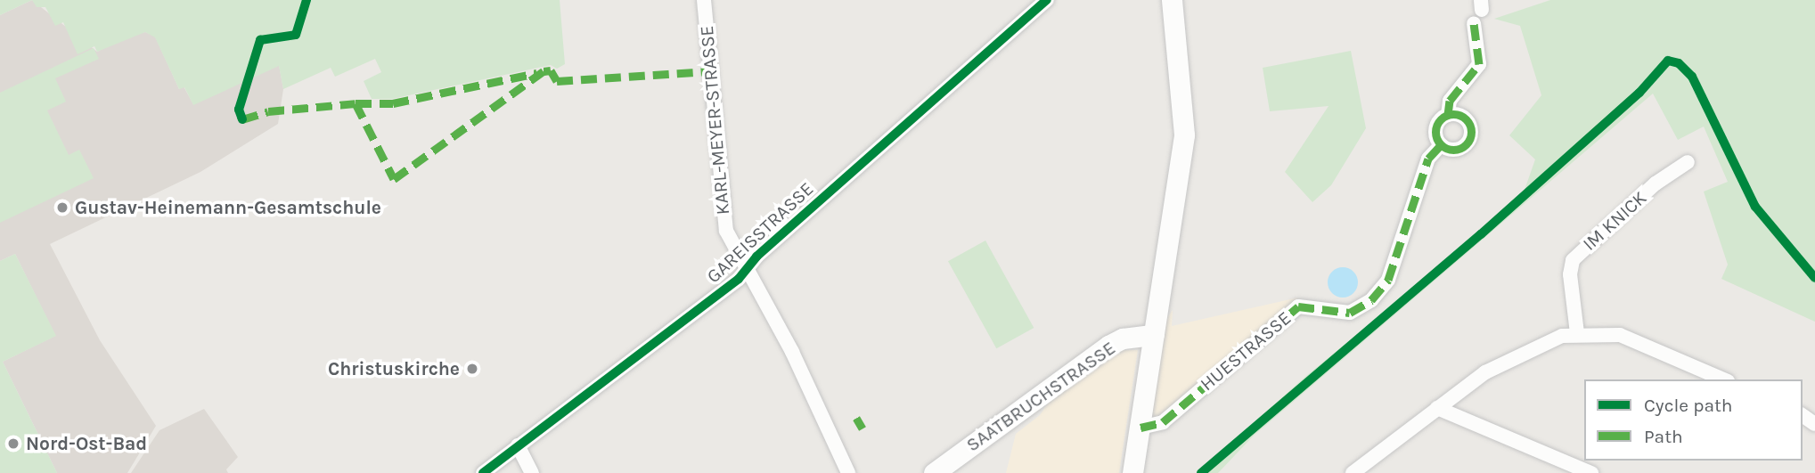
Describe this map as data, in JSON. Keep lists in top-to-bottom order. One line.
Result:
{"streets":{"main road":["SAATBRUCHSTRASSE"],"street":["KARL-MEYER-STRASSE","IM KNICK","GAREISSTRASSE","HUESTRASSE"]},"crossings":[["KARL-MEYER-STRASSE","GAREISSTRASSE"]],"places":["Gustav-Heinemann-Gesamtschule","Christuskirche","Nord-Ost-Bad"],"legend":["Cycle path","Path"]}
